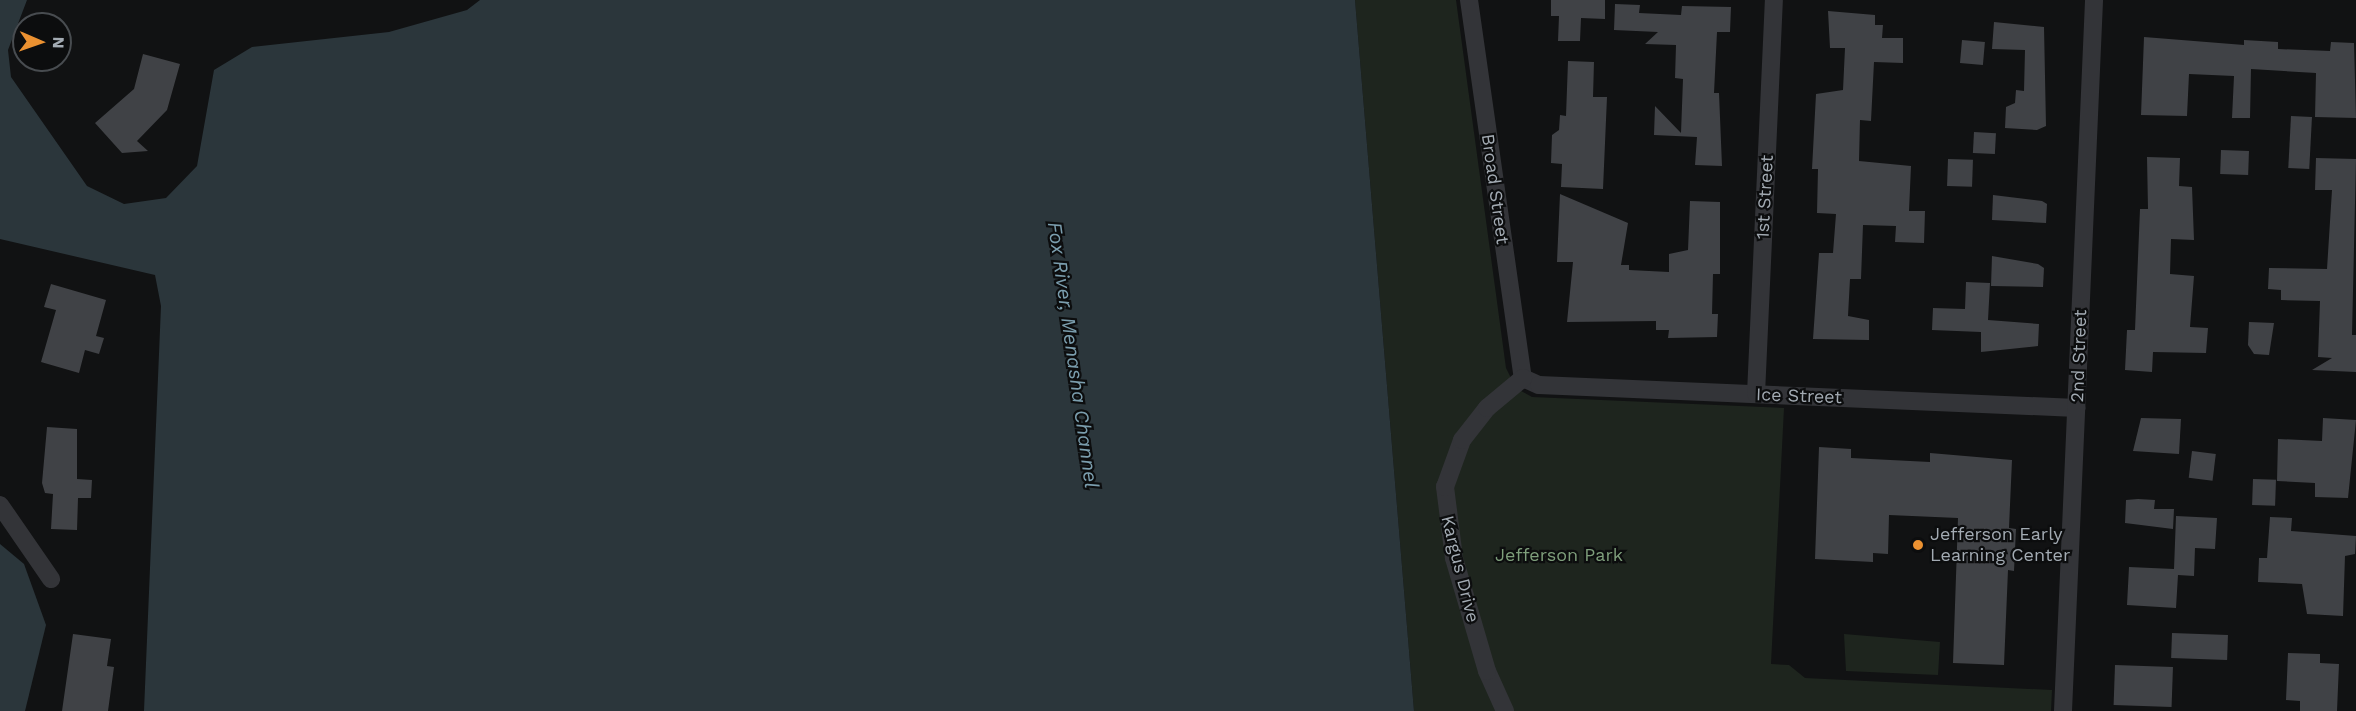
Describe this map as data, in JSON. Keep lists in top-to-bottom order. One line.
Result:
{"streets":{"street":["Broad Street","1st Street","2nd Street","Ice Street","Kargus Drive"]},"crossings":[["Broad Street","Ice Street"],["Broad Street","Kargus Drive"],["1st Street","Ice Street"],["2nd Street","Ice Street"],["Ice Street","Kargus Drive"]],"water":["Fox River, Menasha Channel"],"parks":["Jefferson Park"],"places":["Jefferson Early Learning Center"],"north":"right"}
